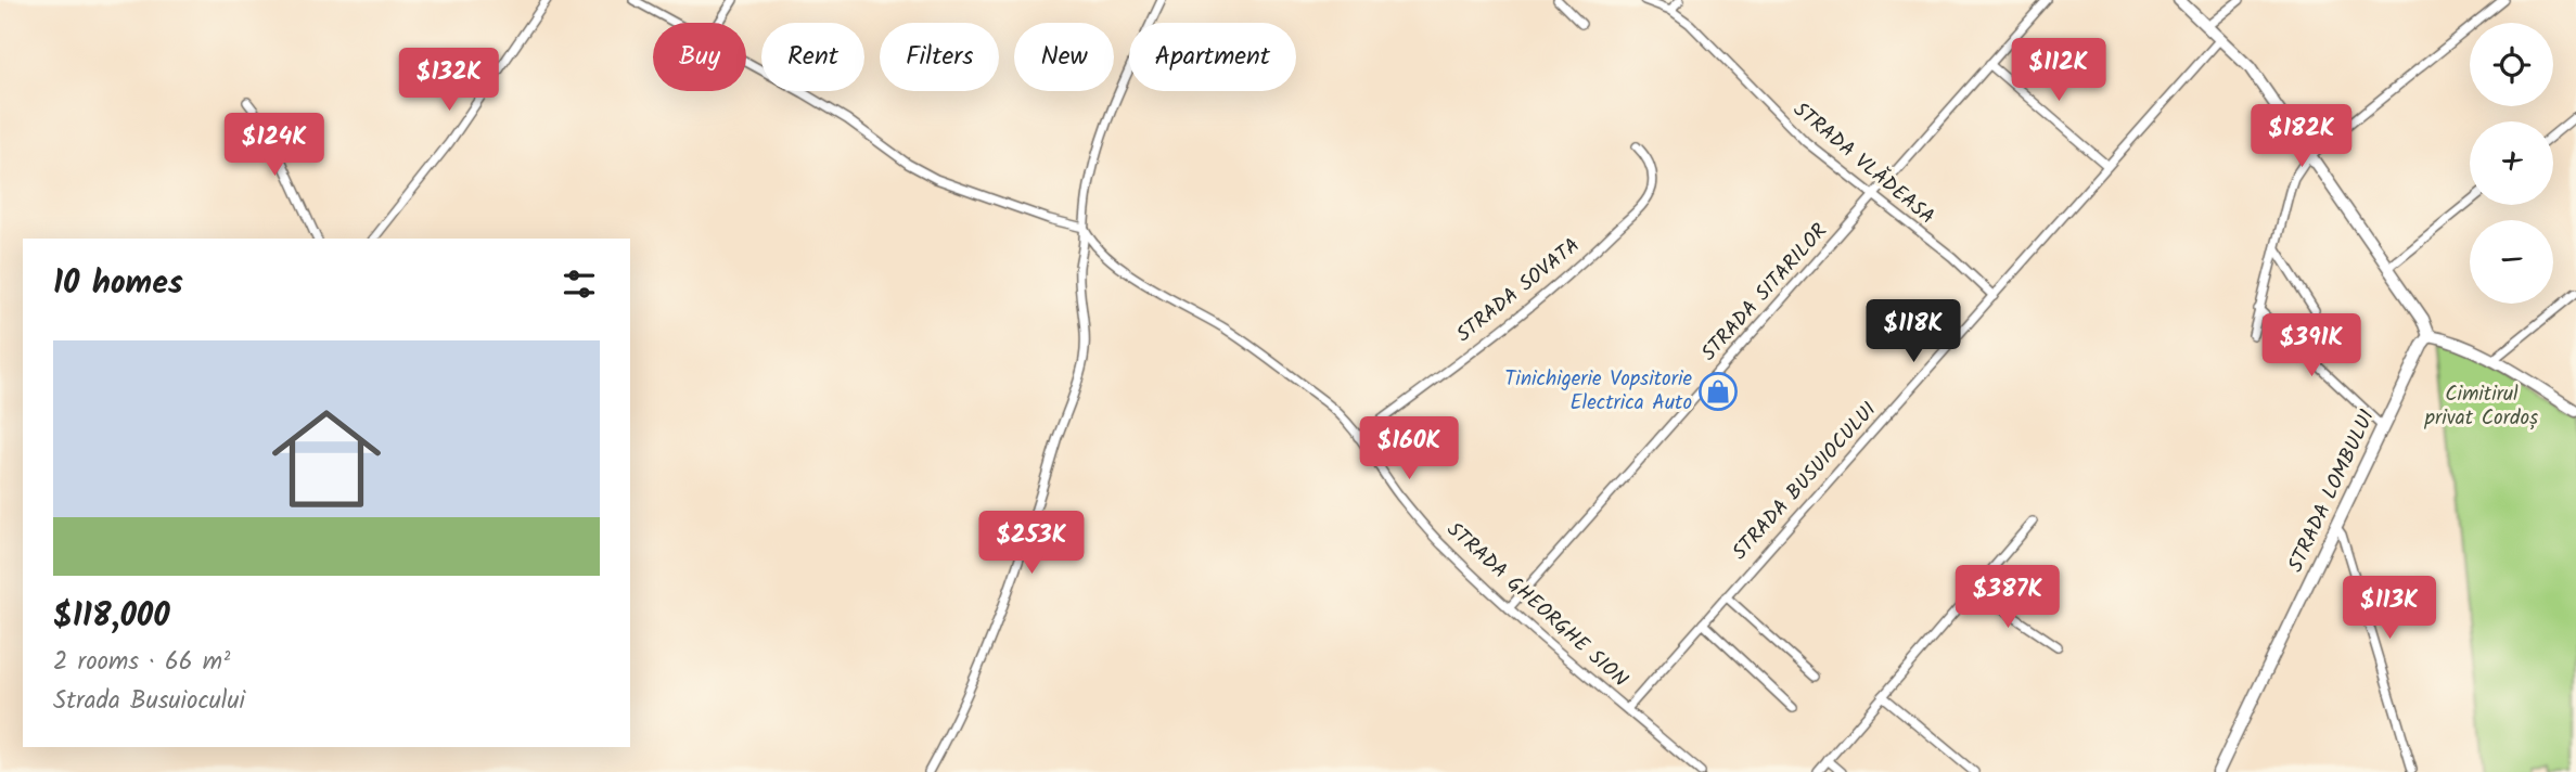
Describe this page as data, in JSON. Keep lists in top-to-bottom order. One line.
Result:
{"streets":{"street":["STRADA VLĂDEASA","STRADA SOVATA","STRADA SITARILOR","STRADA BUSUIOCULUI","STRADA LOMBULUI","STRADA GHEORGHE SION"]},"crossings":[["STRADA VLĂDEASA","STRADA SITARILOR"],["STRADA VLĂDEASA","STRADA BUSUIOCULUI"],["STRADA SOVATA","STRADA GHEORGHE SION"],["STRADA SITARILOR","STRADA GHEORGHE SION"],["STRADA BUSUIOCULUI","STRADA GHEORGHE SION"]],"parks":["Cimitirul privat Cordoș"],"places":{"shop":["Tinichigerie Vopsitorie Electrica Auto"]},"page":{"map_buttons":["+","−"],"chip":["Buy","Rent","Filters","New","Apartment"],"price":["$112K","$132K","$182K","$124K","$118K","$391K","$160K","$253K","$387K","$113K"],"heading":"10 homes","list":[{"name":"$118,000","note":"2 rooms · 66 m² · Strada Busuiocului"}]}}
